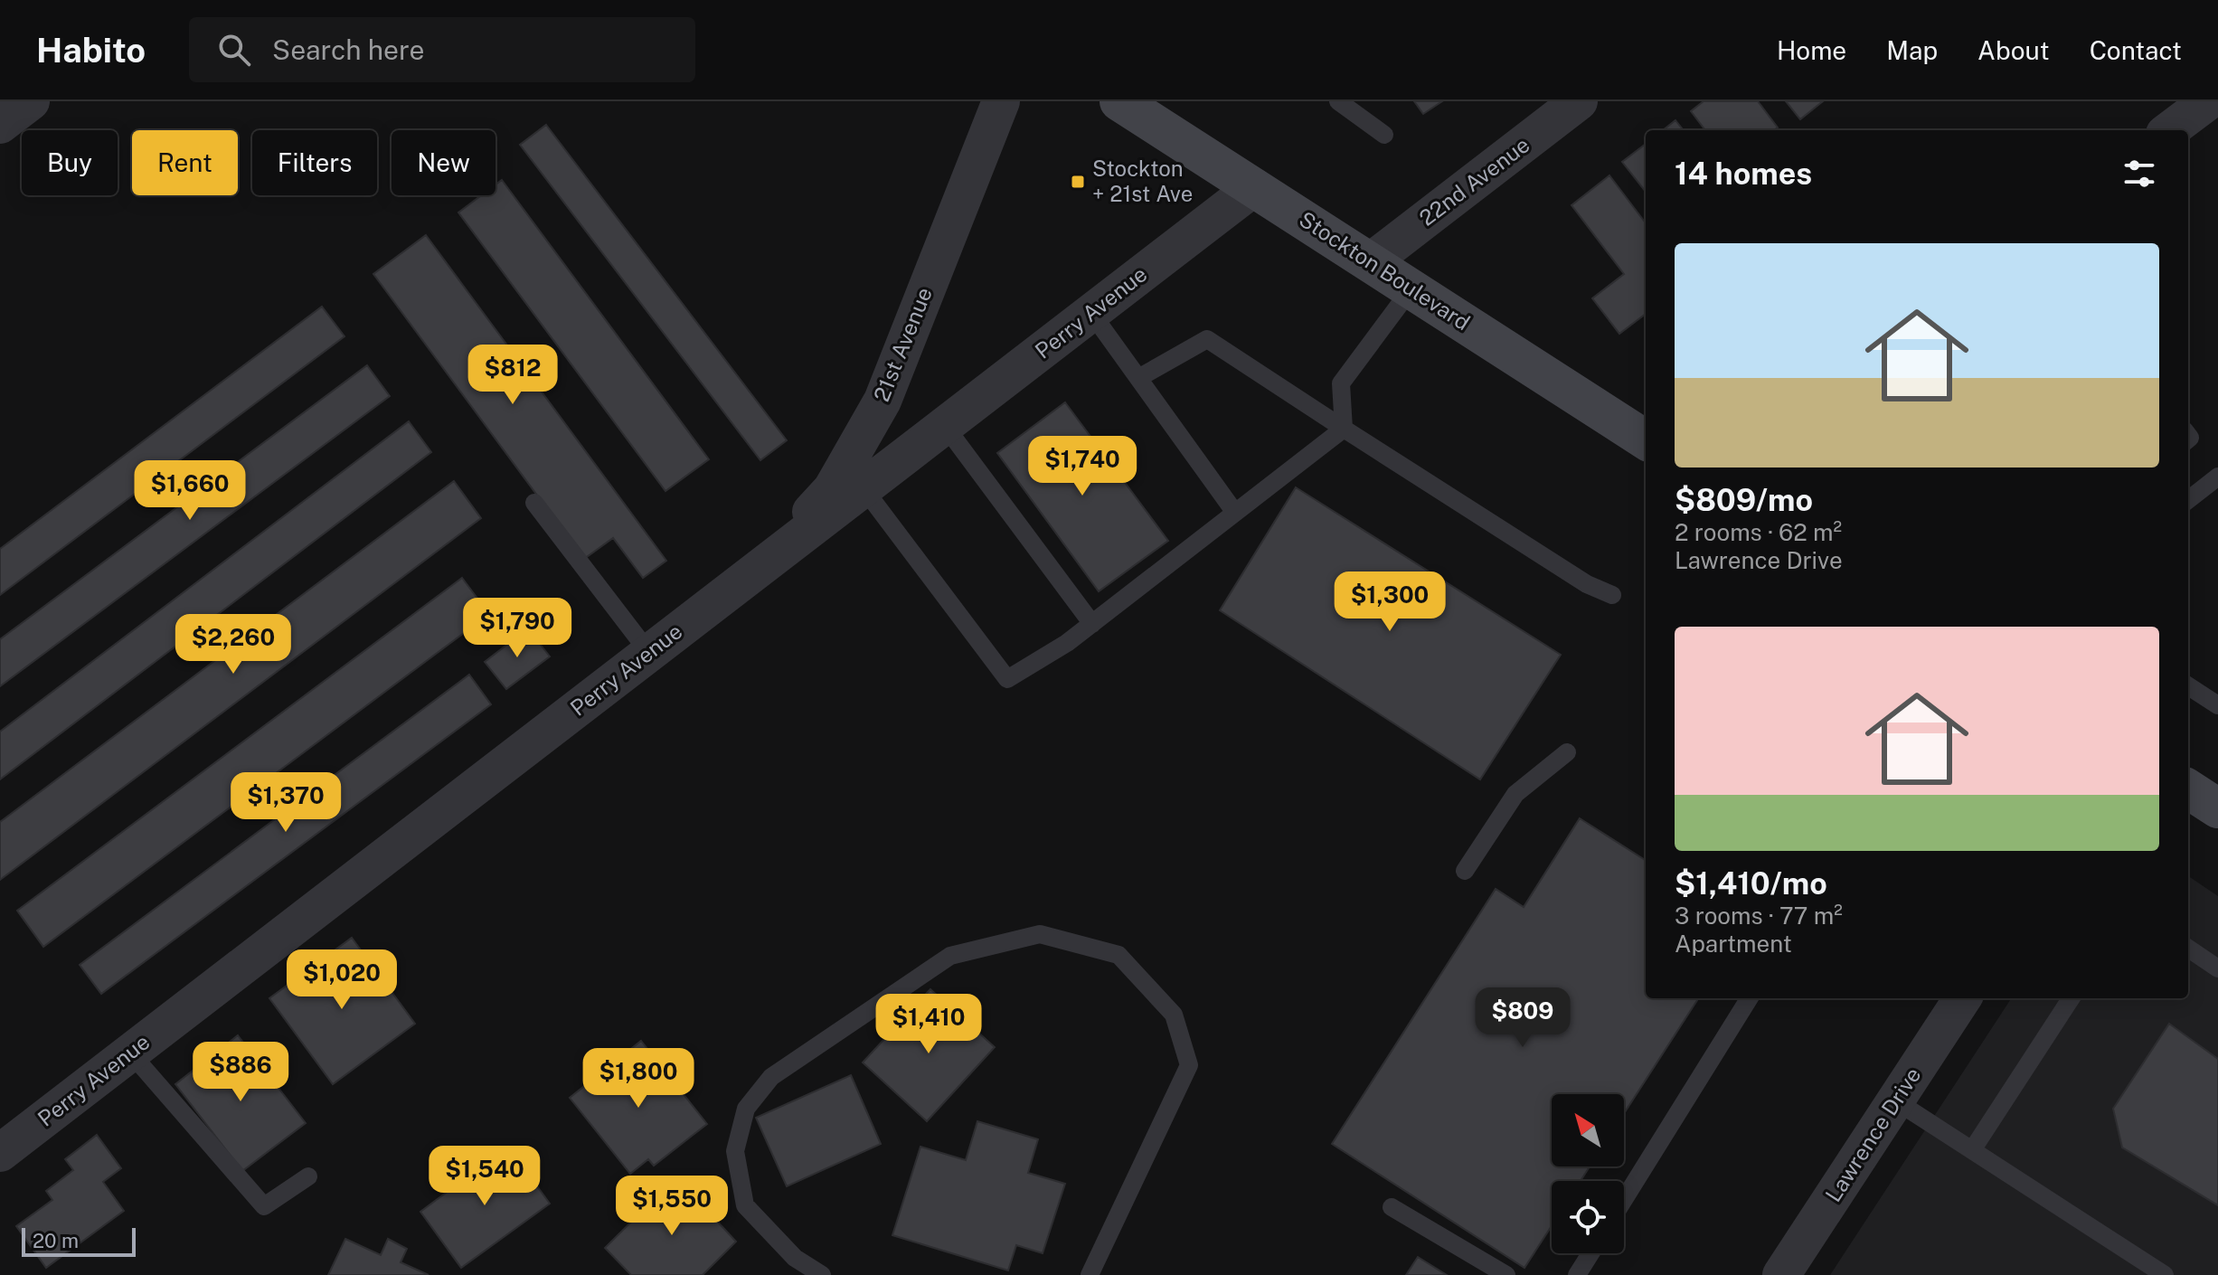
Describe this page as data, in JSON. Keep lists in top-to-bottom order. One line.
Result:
{"streets":{"main road":["Stockton Boulevard"],"street":["22nd Avenue","Perry Avenue","21st Avenue","Lawrence Drive"]},"crossings":[["22nd Avenue","Stockton Boulevard"],["Stockton Boulevard","Perry Avenue"],["Perry Avenue","21st Avenue"]],"places":{"transit":["Stockton + 21st Ave"]},"scale_bar":"20 m","north":"top left","page":{"header":"Habito","search":"Search here","nav":["Home","Map","About","Contact"],"chip":["Buy","Rent","Filters","New"],"heading":"14 homes","list":[{"name":"$809/mo","note":"2 rooms · 62 m² · Lawrence Drive"},{"name":"$1,410/mo","note":"3 rooms · 77 m² · Apartment"}],"price":["$812","$1,740","$1,660","$1,300","$1,790","$2,260","$1,370","$1,020","$809","$1,410","$886","$1,800","$1,540","$1,550"],"scale":"20 m"}}
